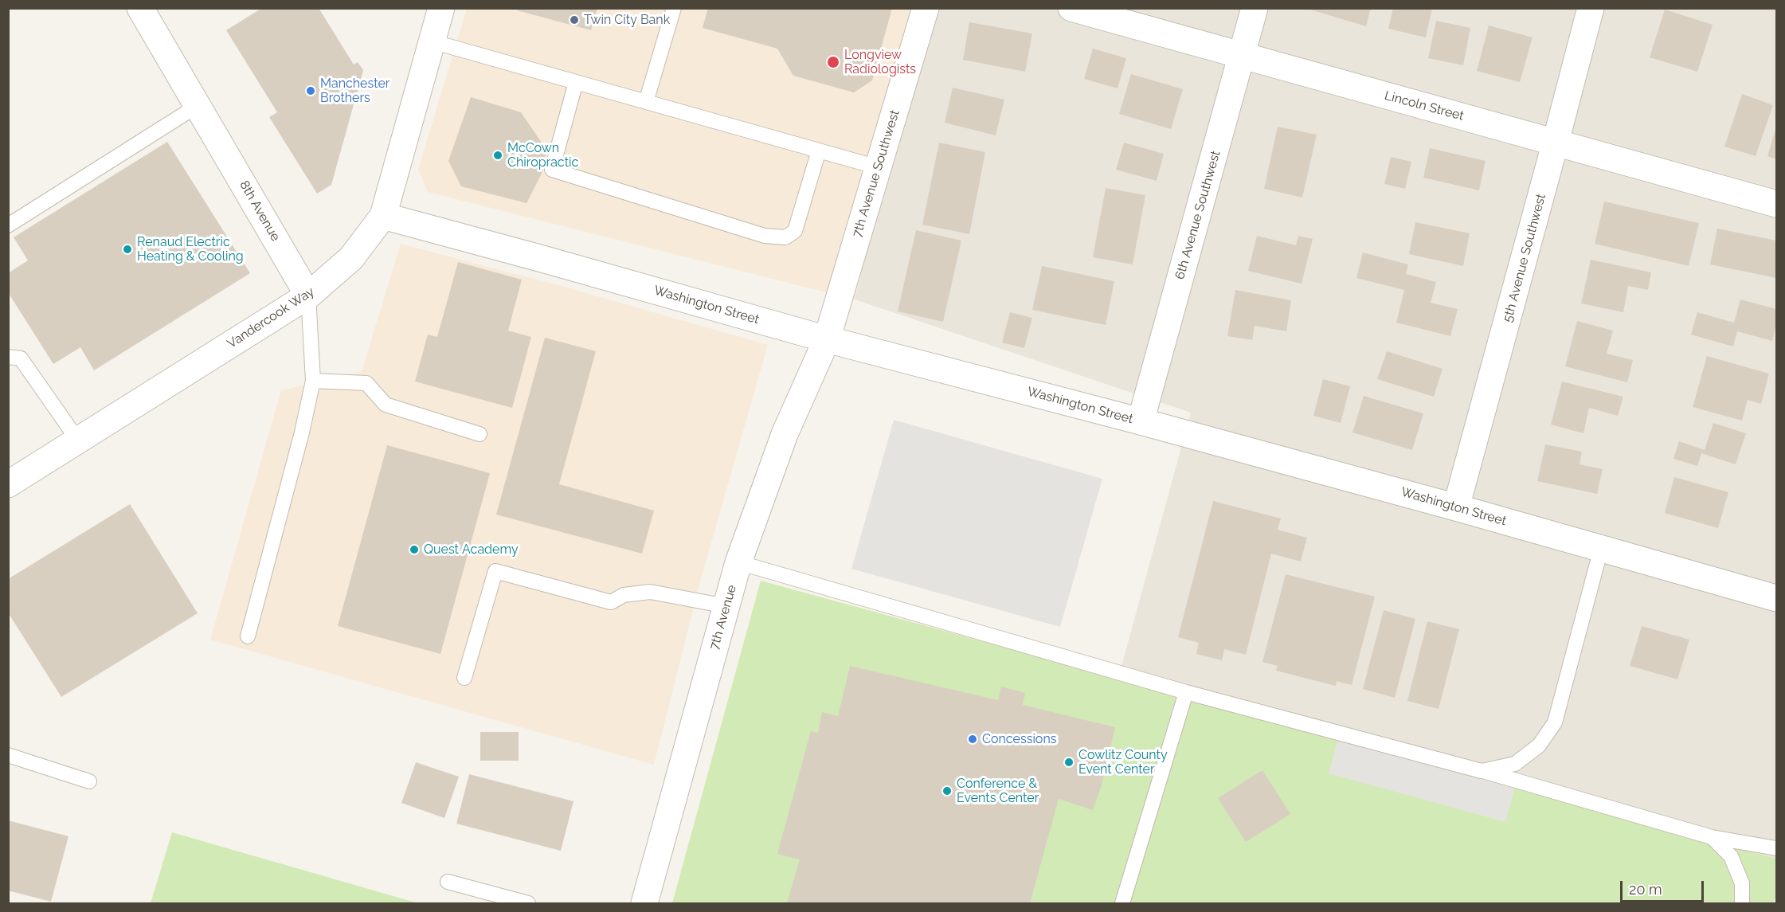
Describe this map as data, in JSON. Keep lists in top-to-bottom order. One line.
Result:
{"streets":{"street":["Lincoln Street","7th Avenue Southwest","8th Avenue","6th Avenue Southwest","5th Avenue Southwest","Washington Street","Vandercook Way","7th Avenue"]},"crossings":[["Lincoln Street","6th Avenue Southwest"],["Lincoln Street","5th Avenue Southwest"],["7th Avenue Southwest","Washington Street"],["7th Avenue Southwest","7th Avenue"],["8th Avenue","Vandercook Way"],["6th Avenue Southwest","Washington Street"],["5th Avenue Southwest","Washington Street"],["Washington Street","Vandercook Way"],["Washington Street","7th Avenue"]],"places":["Twin City Bank","Longview Radiologists","Manchester Brothers","McCown Chiropractic","Renaud Electric Heating & Cooling","Quest Academy","Concessions","Cowlitz County Event Center","Conference & Events Center"],"scale_bar":"20 m"}
